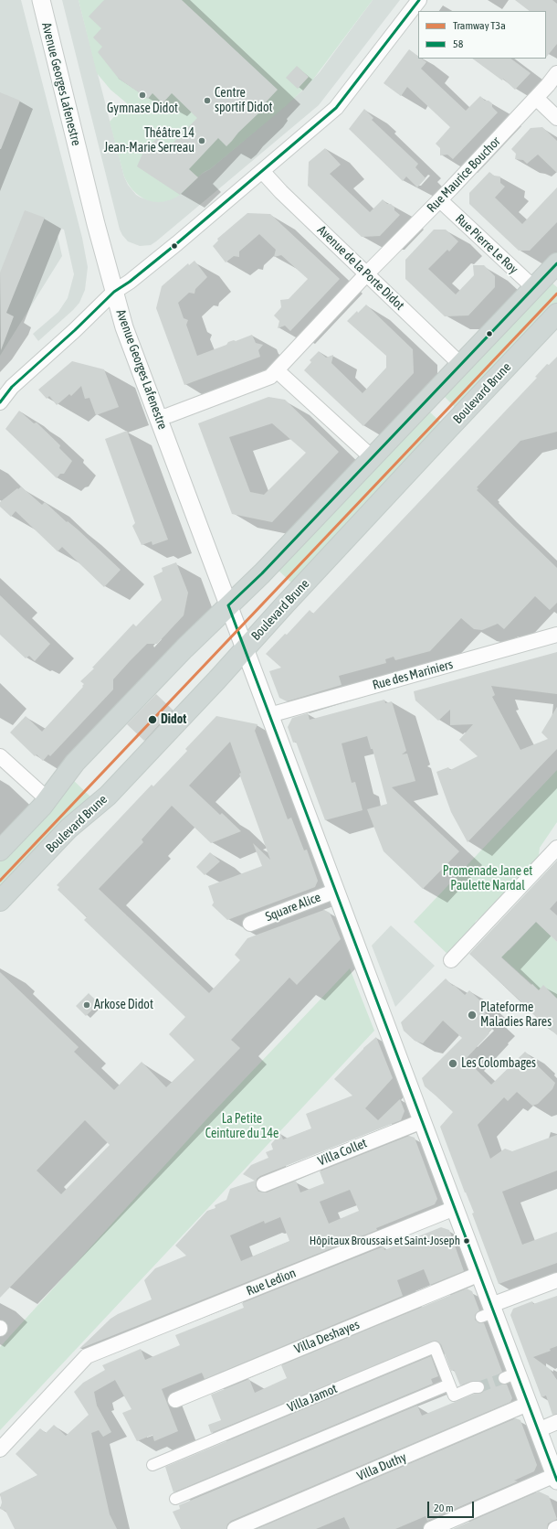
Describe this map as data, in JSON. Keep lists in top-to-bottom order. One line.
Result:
{"streets":{"main road":["Boulevard Brune"],"street":["Avenue Georges Lafenestre","Rue Maurice Bouchor","Rue Pierre Le Roy","Avenue de la Porte Didot","Rue des Mariniers","Square Alice","Villa Collet","Rue Ledion","Villa Deshayes","Villa Jamot","Villa Duthy"]},"crossings":[["Avenue Georges Lafenestre","Rue Maurice Bouchor"],["Avenue Georges Lafenestre","Boulevard Brune"],["Avenue Georges Lafenestre","Rue des Mariniers"],["Avenue Georges Lafenestre","Square Alice"],["Avenue Georges Lafenestre","Villa Collet"],["Avenue Georges Lafenestre","Rue Ledion"],["Avenue Georges Lafenestre","Villa Deshayes"],["Avenue Georges Lafenestre","Villa Duthy"],["Rue Maurice Bouchor","Rue Pierre Le Roy"],["Rue Maurice Bouchor","Avenue de la Porte Didot"]],"parks":["Promenade Jane et Paulette Nardal","La Petite Ceinture du 14e"],"places":["Gymnase Didot","Centre sportif Didot","Théâtre 14 Jean-Marie Serreau","Didot","Arkose Didot","Plateforme Maladies Rares","Les Colombages","Hôpitaux Broussais et Saint-Joseph"],"lines":["transit line 58","tram line T3a"],"legend":["Tramway T3a","58"],"scale_bar":"20 m"}
